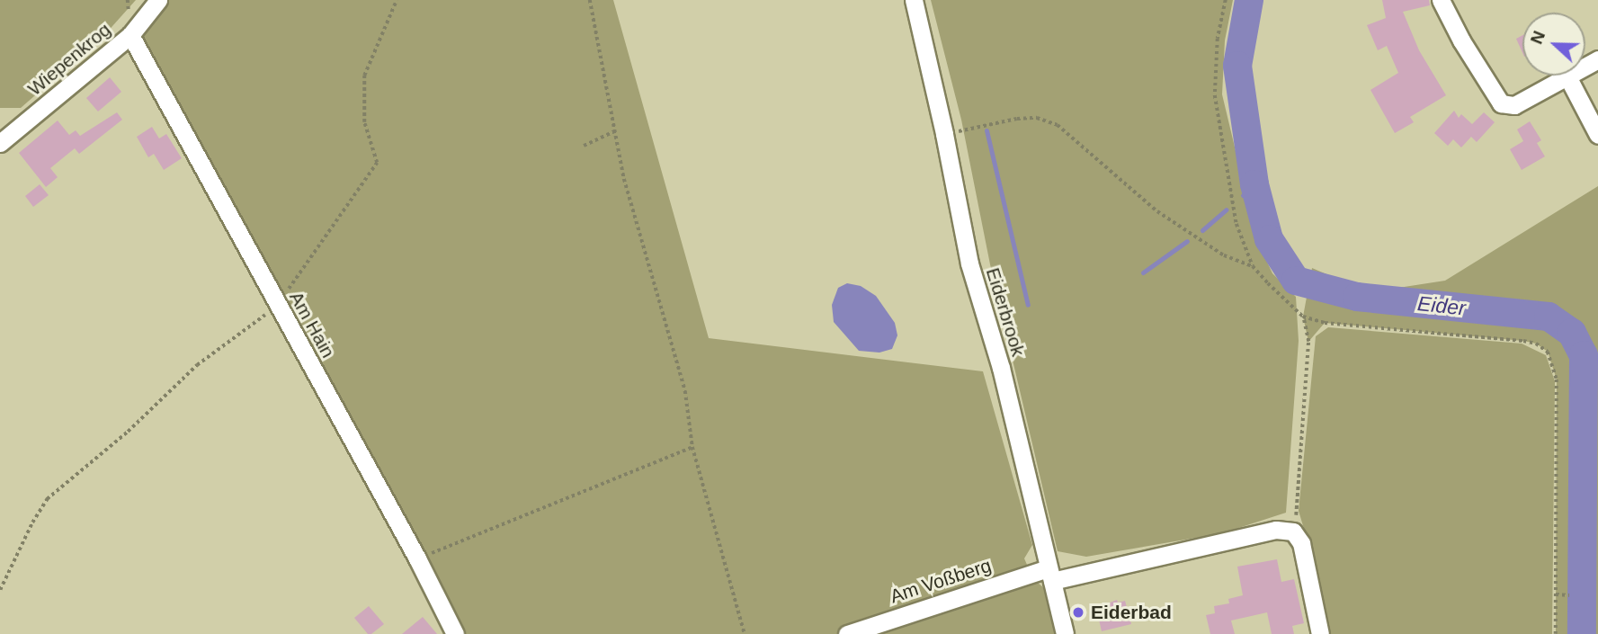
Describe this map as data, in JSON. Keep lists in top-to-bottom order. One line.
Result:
{"streets":{"street":["Wiepenkrog","Eiderbrook","Am Hain","Am Voßberg"]},"crossings":[["Wiepenkrog","Am Hain"],["Eiderbrook","Am Voßberg"]],"water":["Eider"],"places":["Eiderbad"],"north":"left"}
